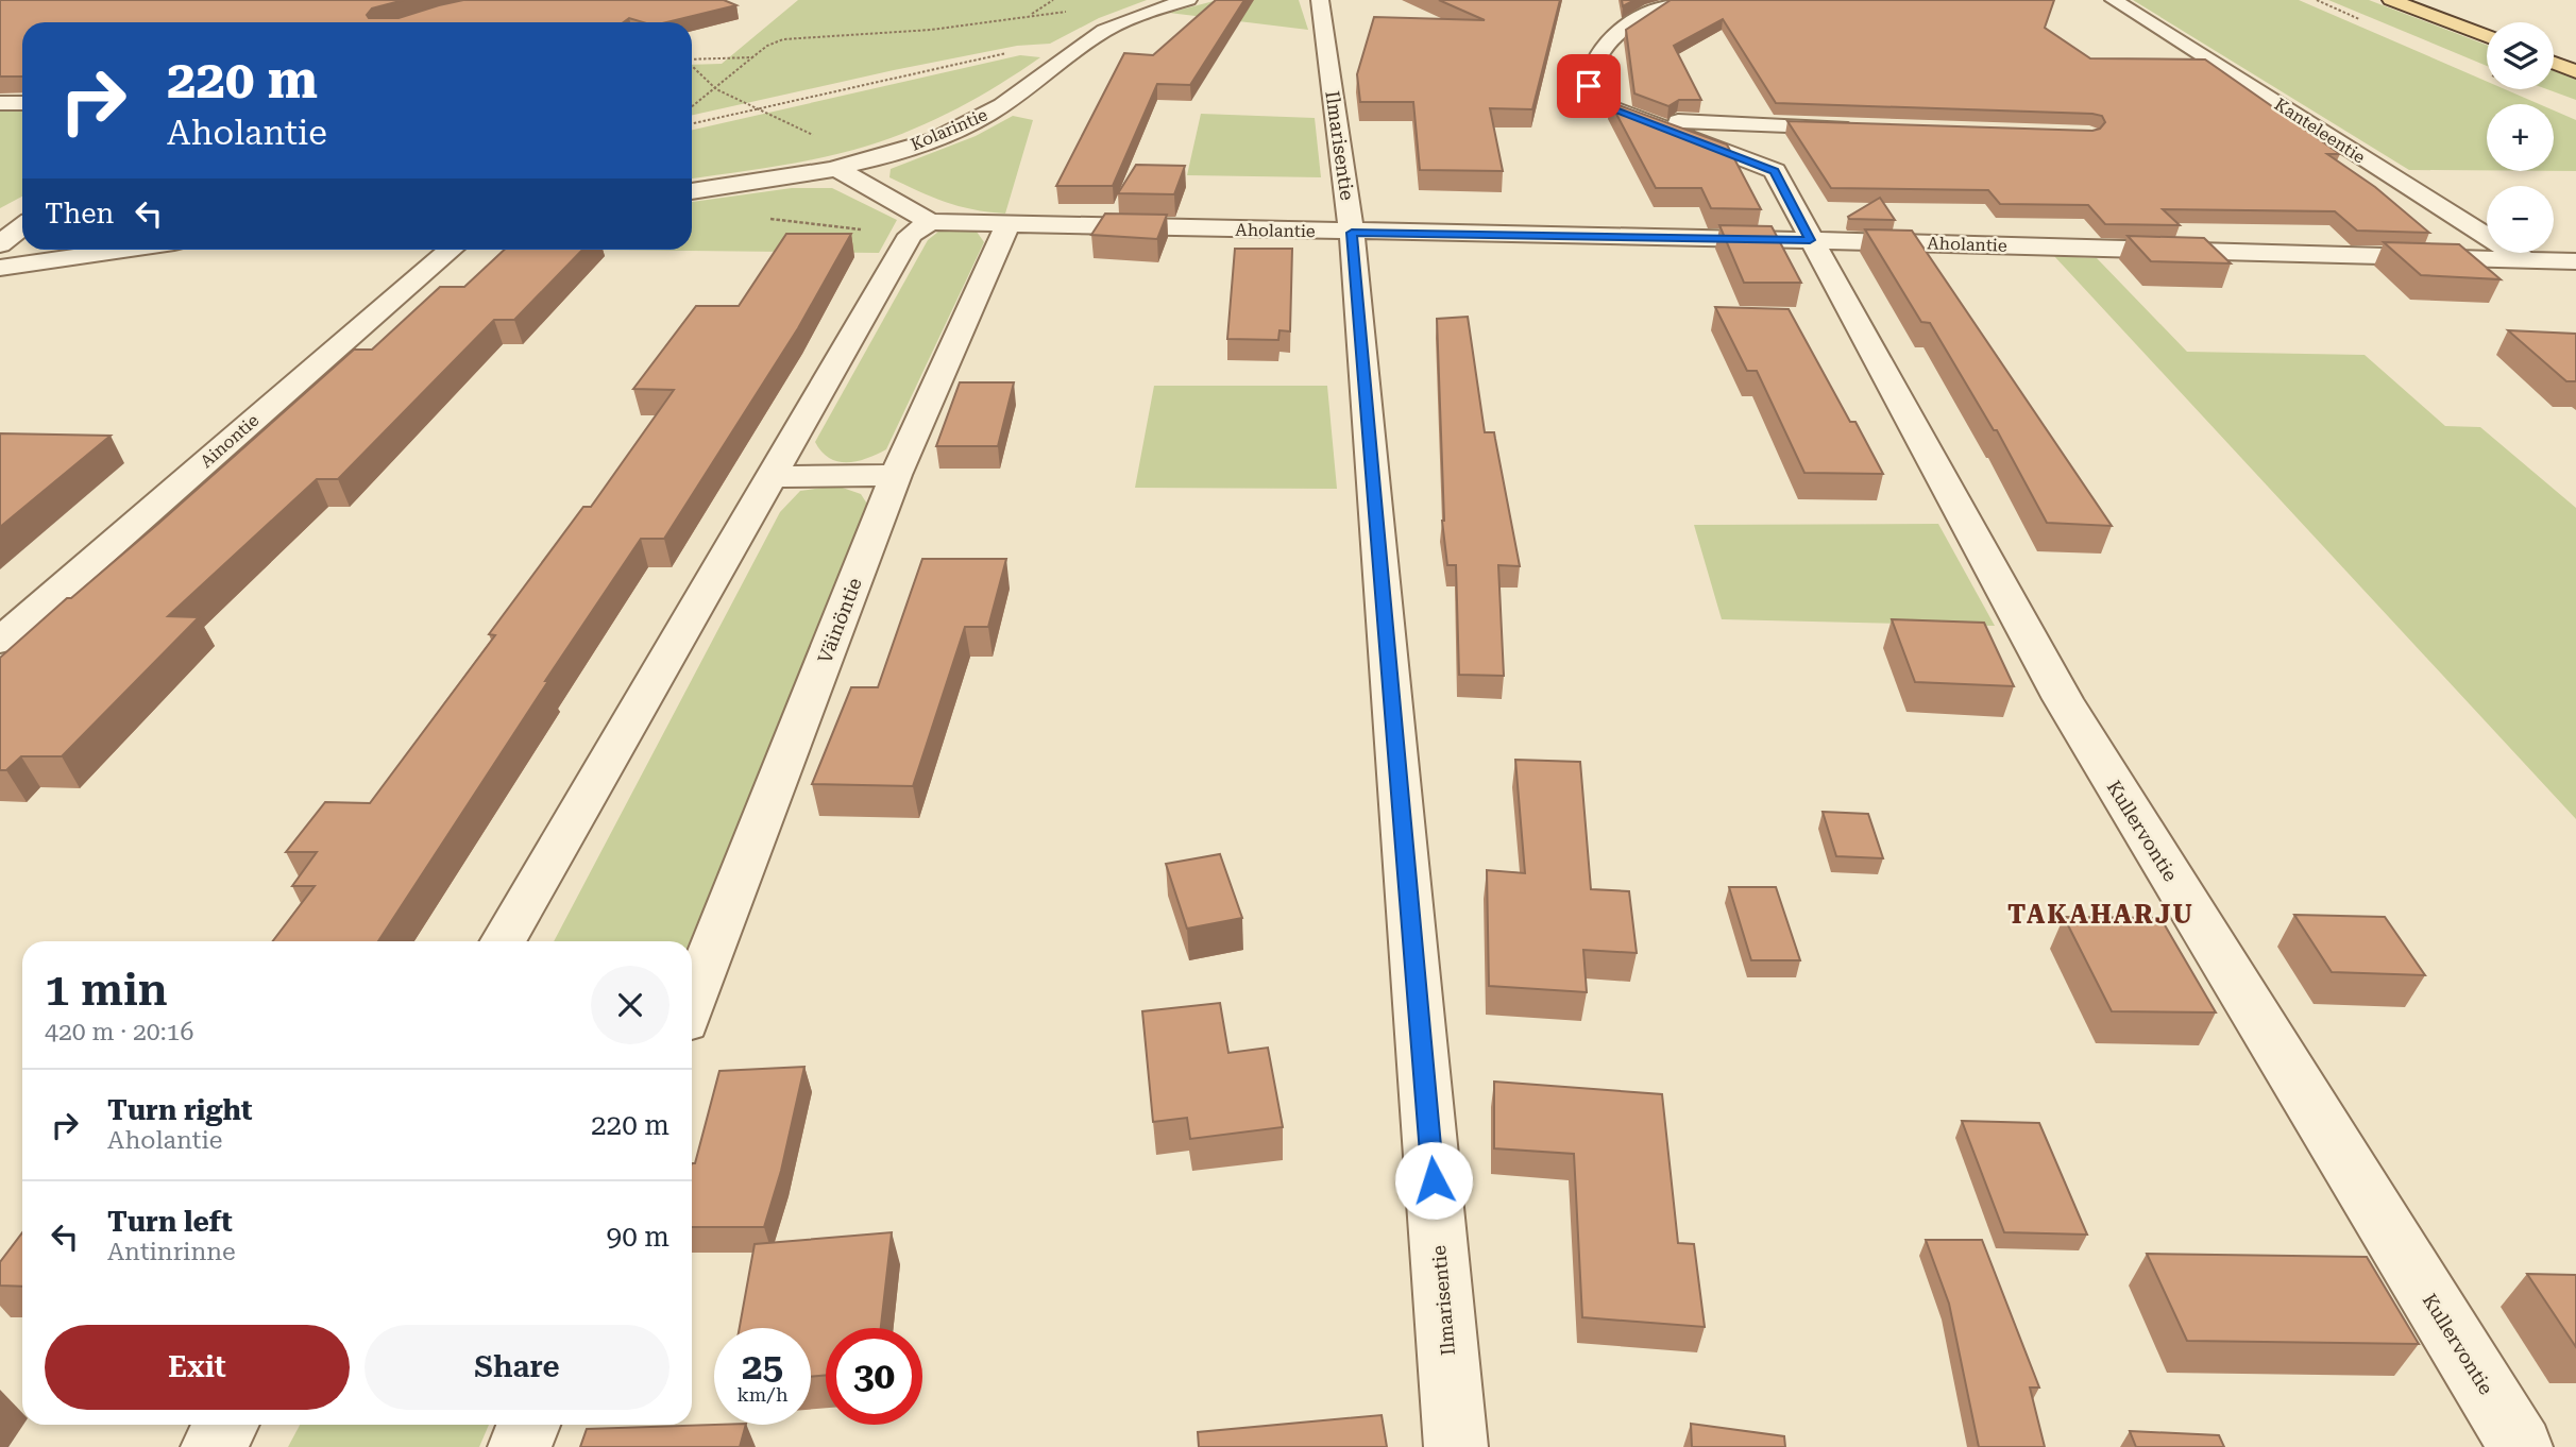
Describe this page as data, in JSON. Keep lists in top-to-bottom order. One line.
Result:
{"streets":{"street":["Kolarintie","Kanteleentie","Ilmarisentie","Aholantie","Ainontie","Väinöntie","Kullervontie"]},"crossings":[["Kolarintie","Aholantie"],["Kanteleentie","Aholantie"],["Ilmarisentie","Aholantie"],["Aholantie","Väinöntie"],["Aholantie","Kullervontie"]],"districts":["TAKAHARJU"],"page":{"map_buttons":["+","−"],"turn":["220 m","Aholantie"],"then":"Then","heading":["1 min","420 m · 20:16"],"list":[{"name":"Turn right","note":"Aholantie","value":"220 m"},{"name":"Turn left","note":"Antinrinne","value":"90 m"}],"buttons":["Exit","Share"],"speed":"25 km/h","limit":"30"}}
